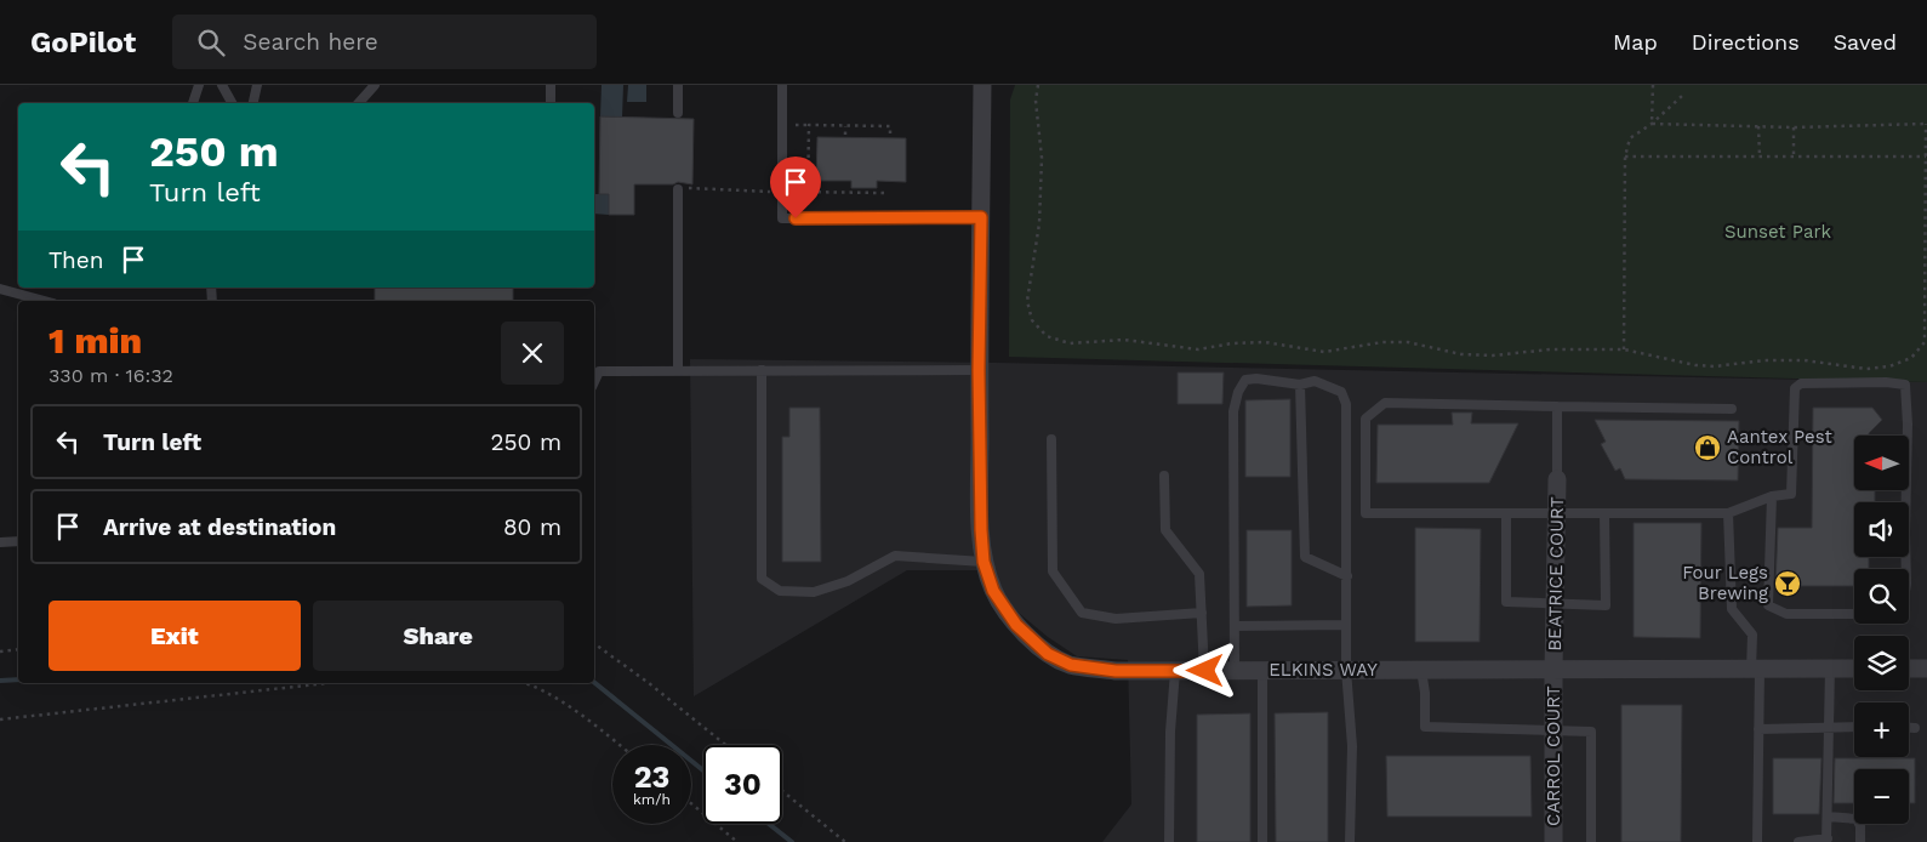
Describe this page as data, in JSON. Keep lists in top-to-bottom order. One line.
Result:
{"streets":{"street":["BEATRICE COURT","ELKINS WAY","CARROL COURT"]},"crossings":[["BEATRICE COURT","ELKINS WAY"],["BEATRICE COURT","CARROL COURT"],["ELKINS WAY","CARROL COURT"]],"parks":["Sunset Park"],"places":{"shop":["Aantex Pest Control"],"bar":["Four Legs Brewing"]},"north":"left","page":{"header":"GoPilot","search":"Search here","nav":["Map","Directions","Saved"],"turn":["250 m","Turn left"],"then":"Then","heading":["1 min","330 m · 16:32"],"list":[{"name":"Turn left","value":"250 m"},{"name":"Arrive at destination","value":"80 m"}],"map_buttons":["+","−"],"buttons":["Exit","Share"],"speed":"23 km/h","limit":"30"}}
